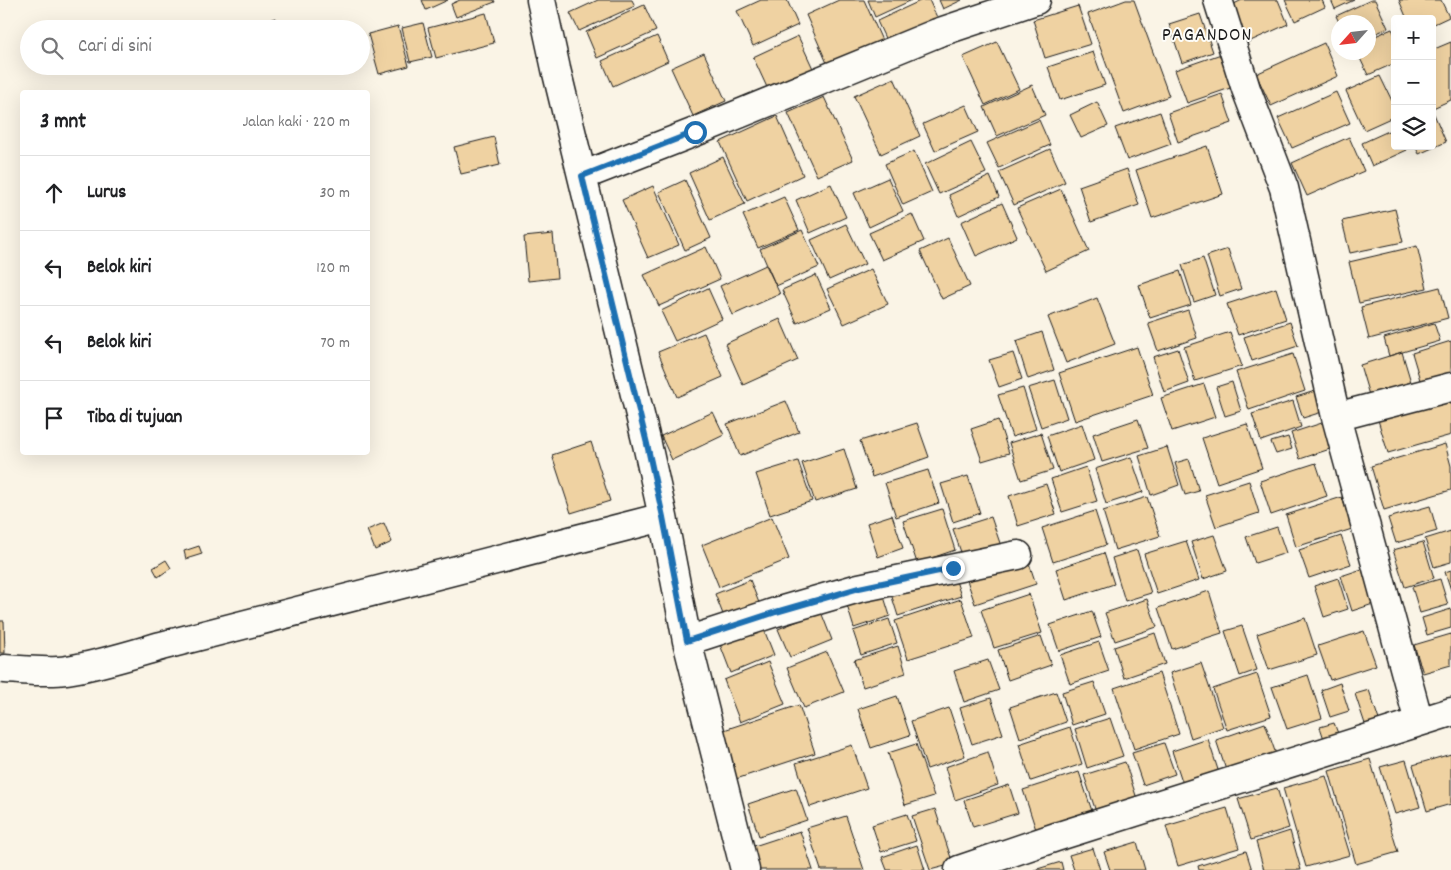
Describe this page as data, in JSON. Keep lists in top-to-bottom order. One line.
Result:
{"districts":["PAGANDON"],"north":"bottom left","page":{"map_buttons":["+","−"],"search":"Cari di sini","heading":["3 mnt","Jalan kaki · 220 m"],"list":[["Lurus","30 m"],["Belok kiri","120 m"],["Belok kiri","70 m"],"Tiba di tujuan"]}}
